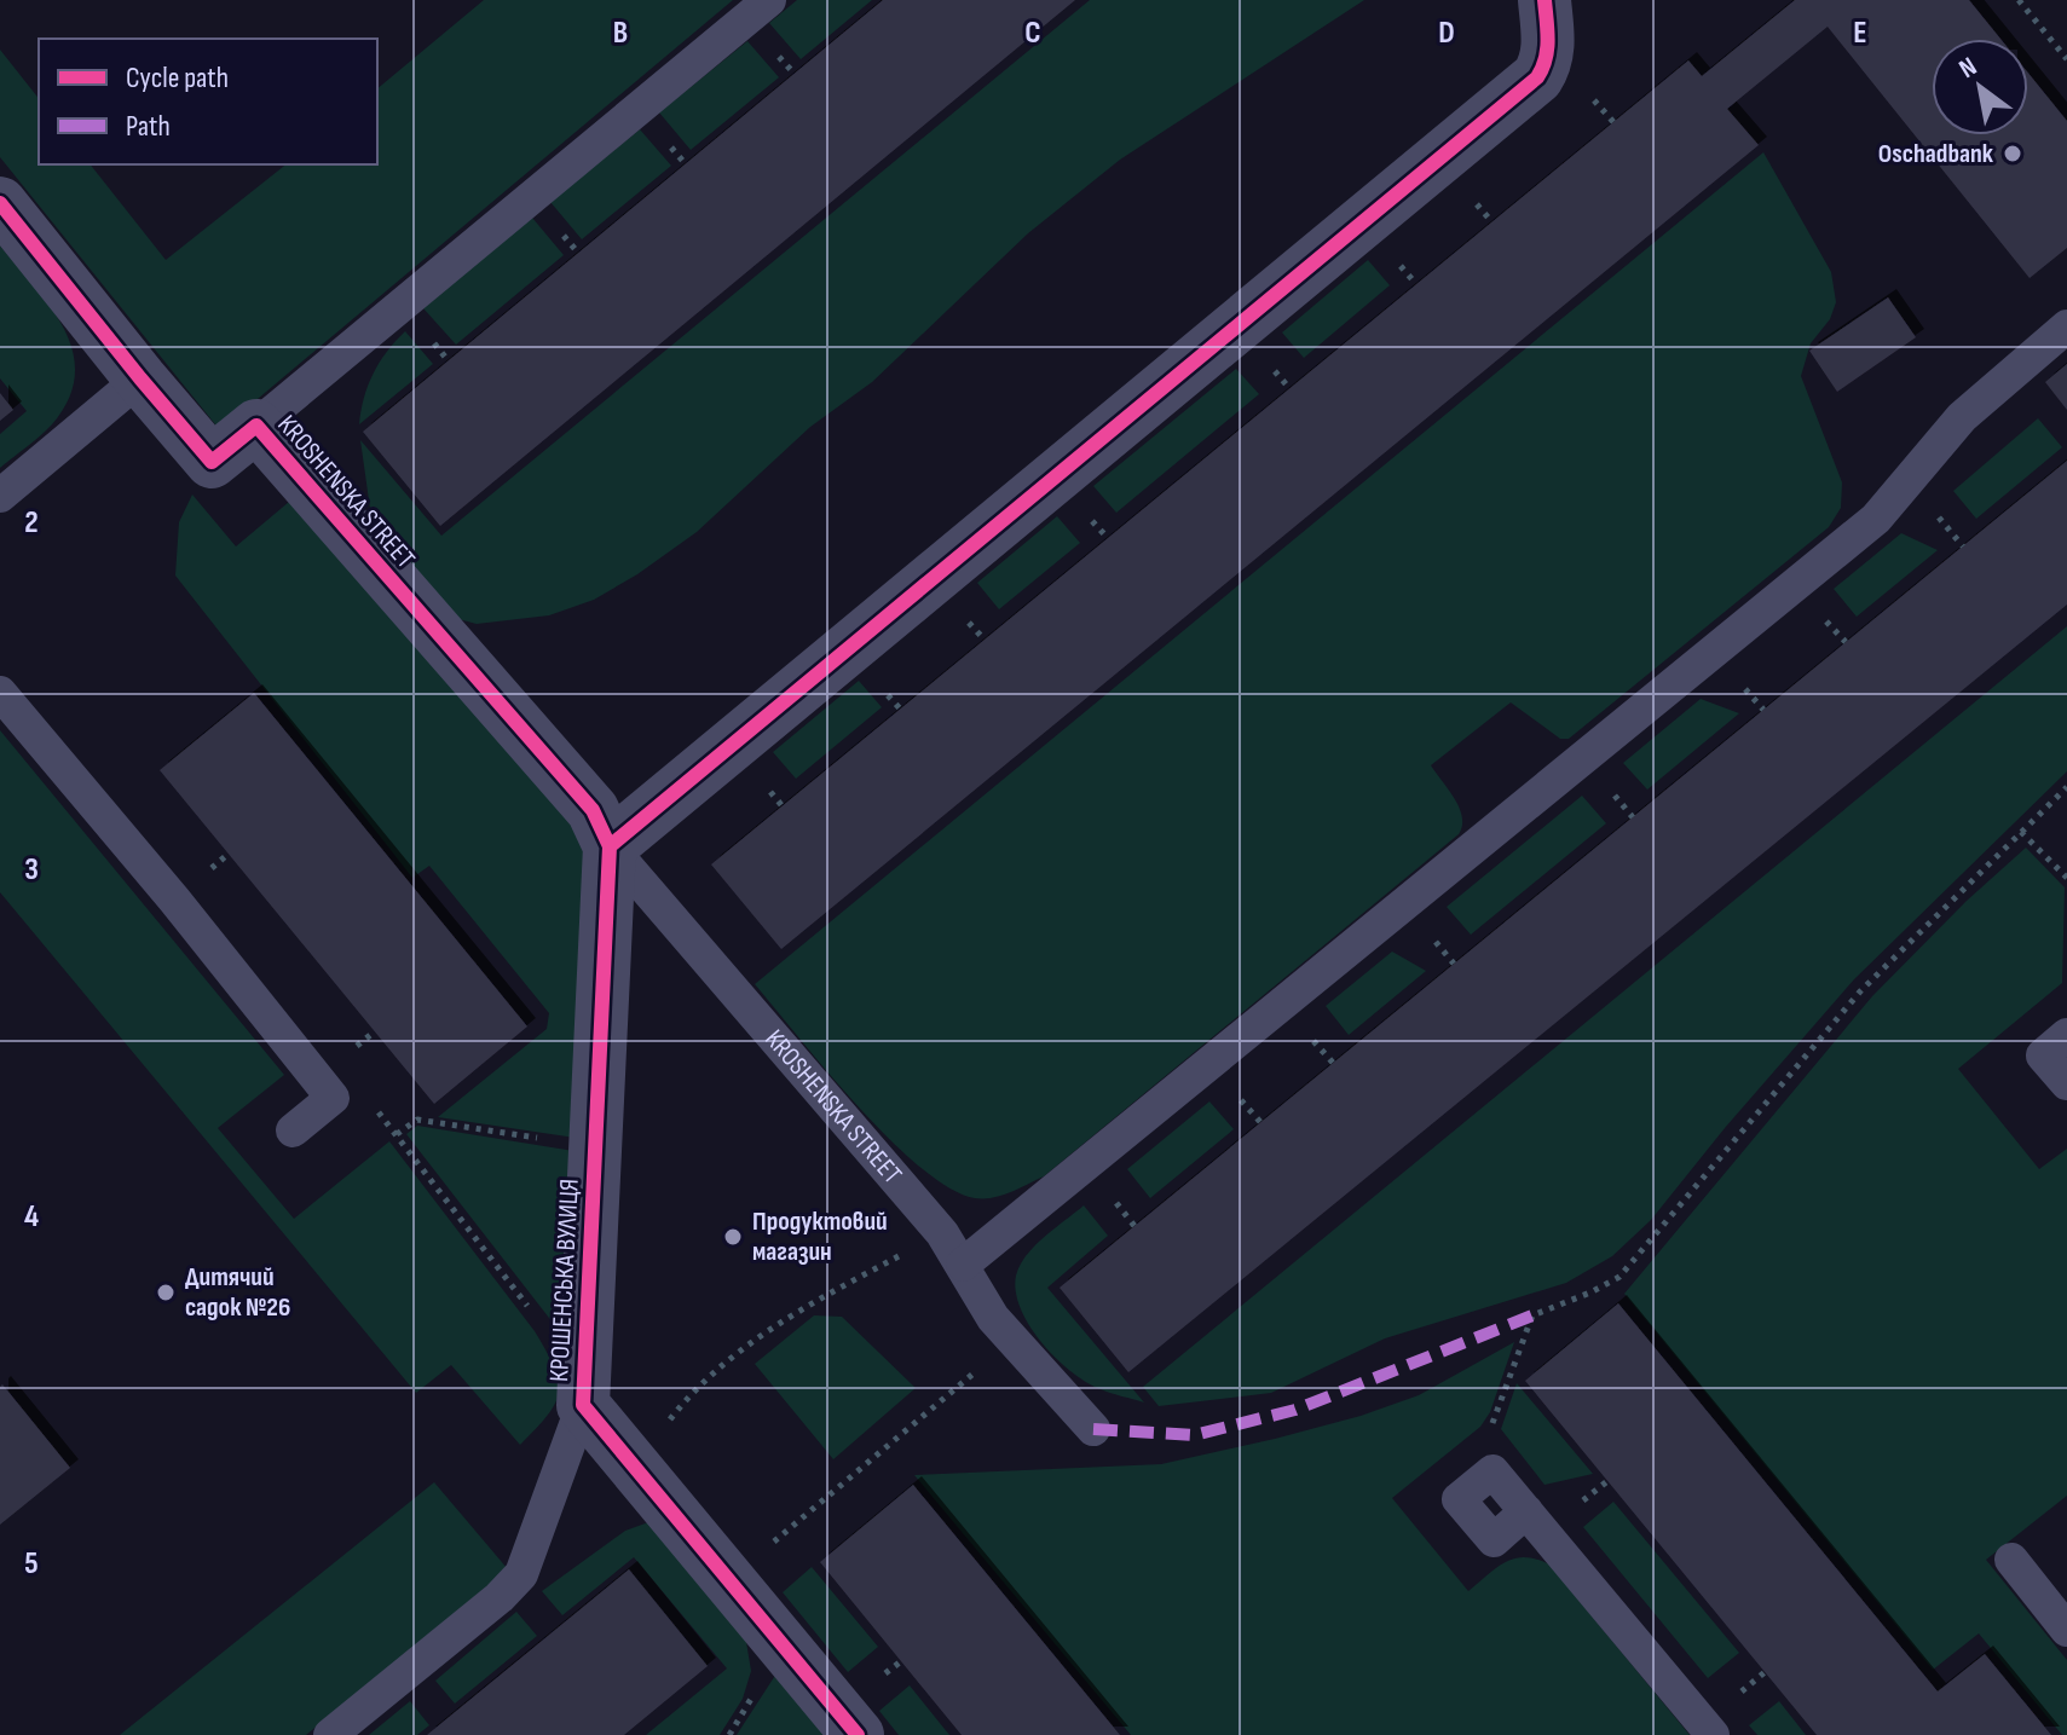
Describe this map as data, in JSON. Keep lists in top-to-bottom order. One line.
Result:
{"streets":{"street":["KROSHENSKA STREET","КРОШЕНСЬКА ВУЛИЦЯ"]},"crossings":[["KROSHENSKA STREET","КРОШЕНСЬКА ВУЛИЦЯ"]],"places":["Oschadbank","Продуктовий магазин","Дитячий садок №26"],"legend":["Cycle path","Path"],"north":"top left","grid":{"columns":["B","C","D","E"],"rows":["2","3","4","5"]}}
